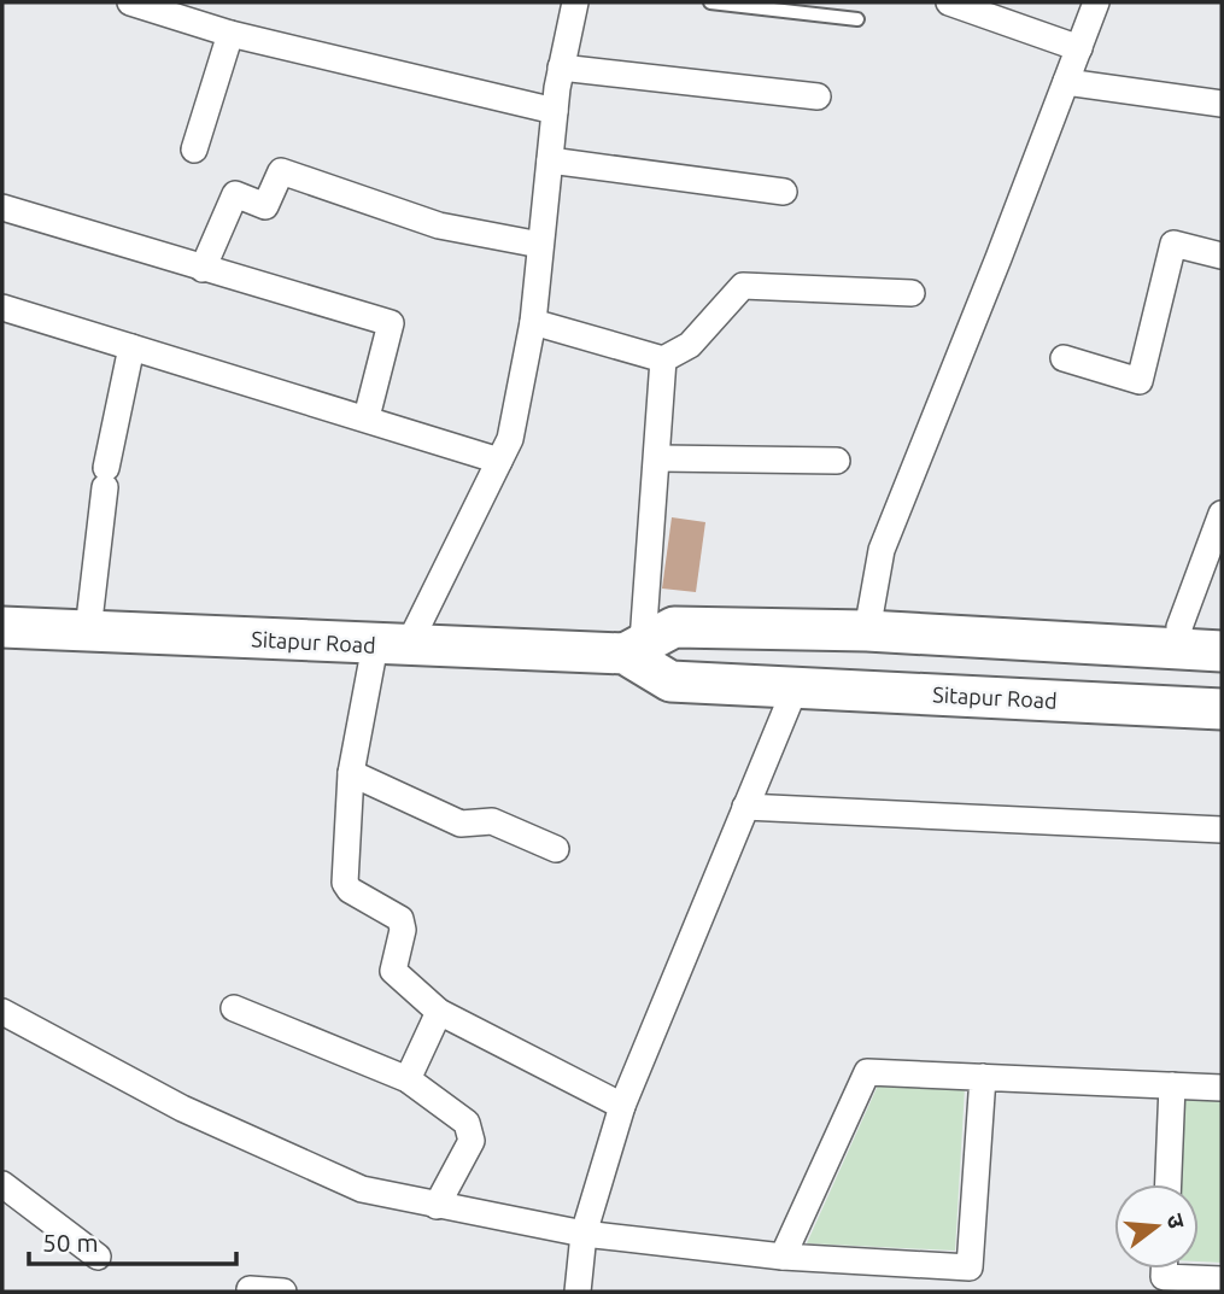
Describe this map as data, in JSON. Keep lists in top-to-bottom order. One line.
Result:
{"streets":{"main road":["Sitapur Road"]},"scale_bar":"50 m","north":"right"}
